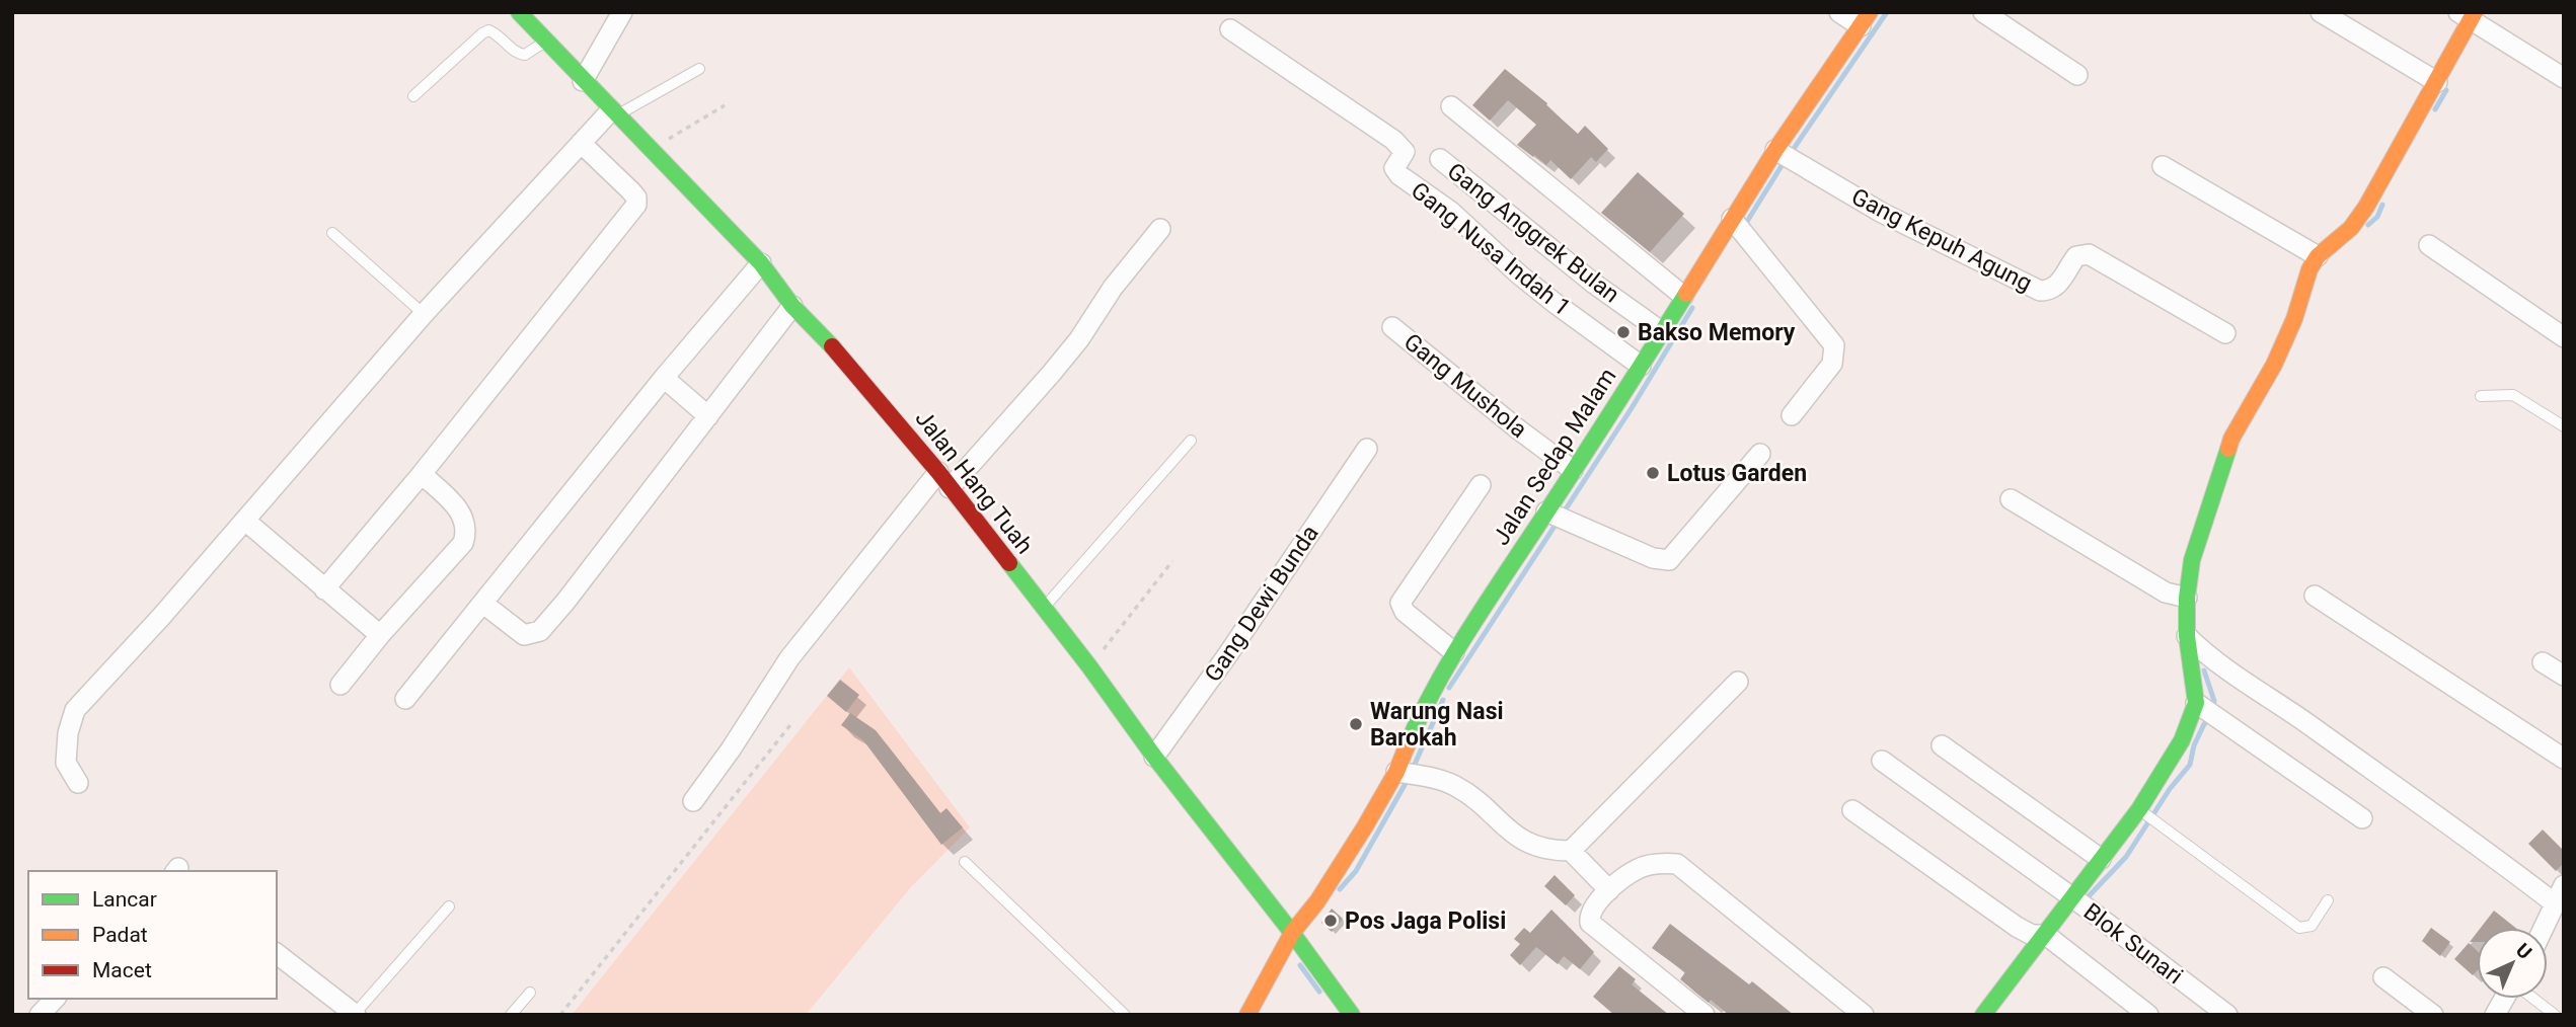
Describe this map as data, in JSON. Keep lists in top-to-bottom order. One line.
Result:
{"streets":{"street":["Gang Anggrek Bulan","Gang Kepuh Agung","Gang Nusa Indah 1","Gang Mushola","Jalan Sedap Malam","Jalan Hang Tuah","Gang Dewi Bunda","Blok Sunari"]},"crossings":[["Gang Anggrek Bulan","Jalan Sedap Malam"],["Gang Kepuh Agung","Jalan Sedap Malam"],["Gang Nusa Indah 1","Jalan Sedap Malam"],["Gang Mushola","Jalan Sedap Malam"],["Jalan Sedap Malam","Jalan Hang Tuah"],["Jalan Hang Tuah","Gang Dewi Bunda"]],"places":["Bakso Memory","Lotus Garden","Warung Nasi Barokah","Pos Jaga Polisi"],"legend":["Lancar","Padat","Macet"],"north":"top right"}
